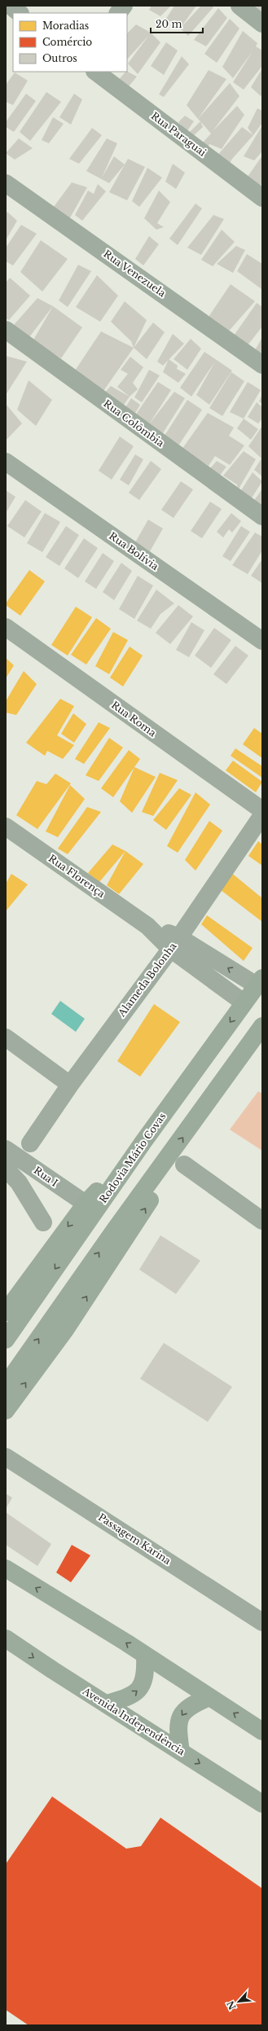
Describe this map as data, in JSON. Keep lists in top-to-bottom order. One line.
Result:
{"streets":{"main road":["Rodovia Mário Covas","Avenida Independência"],"street":["Rua Paraguai","Rua Venezuela","Rua Colômbia","Rua Bolívia","Rua Roma","Rua Florença","Alameda Bolonha","Rua I","Passagem Karina"]},"crossings":[["Rua Florença","Alameda Bolonha"],["Rua Florença","Rodovia Mário Covas"],["Rodovia Mário Covas","Rua I"]],"legend":["Moradias","Comércio","Outros"],"scale_bar":"20 m","north":"bottom left"}
